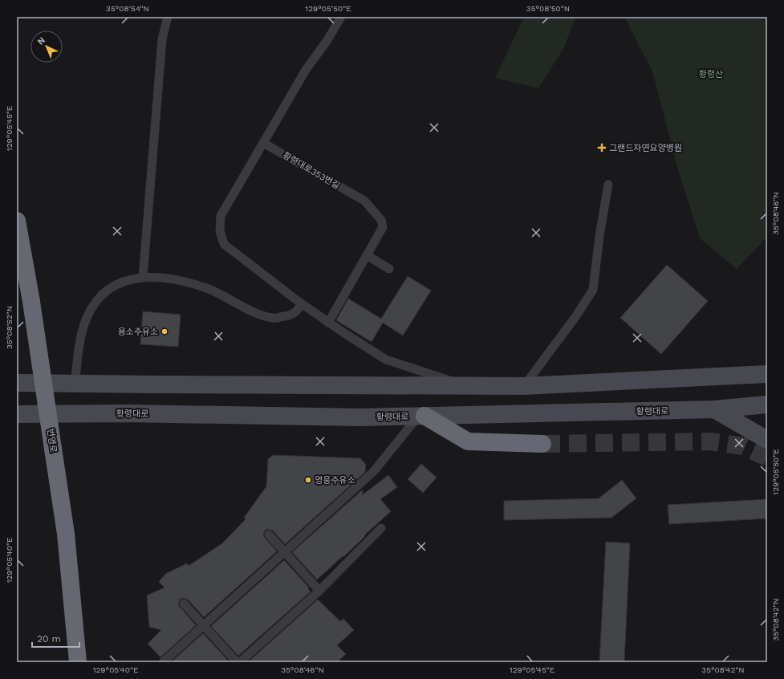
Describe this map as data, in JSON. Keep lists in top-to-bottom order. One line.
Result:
{"streets":{"highway":["번영로"],"main road":["황령대로"],"lane":["황령대로353번길"]},"parks":["황령산"],"places":{"health":["그랜드자연요양병원"],"other":["용소주유소","영웅주유소"]},"scale_bar":"20 m","north":"top left","coordinates":["35°08'54\"N","129°05'50\"E","35°08'50\"N","129°05'45\"E","35°08'46\"N","35°08'52\"N","129°05'40\"E","35°08'42\"N"]}
